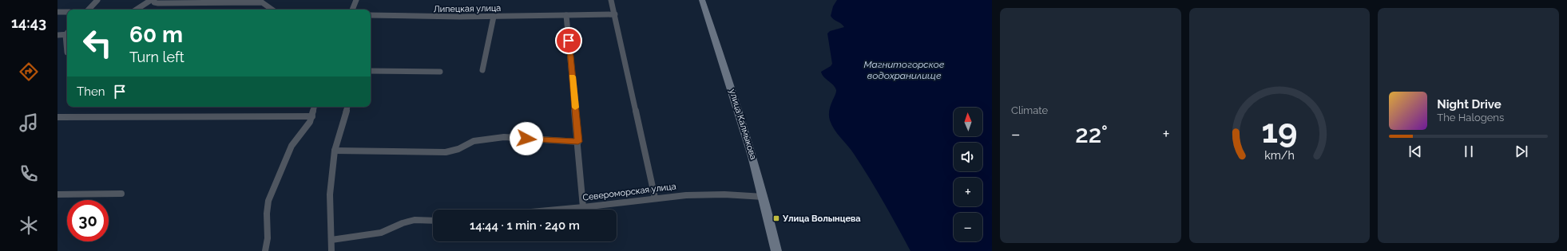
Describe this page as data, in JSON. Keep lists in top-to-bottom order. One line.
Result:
{"streets":{"main road":["улица Калмыкова"],"street":["Липецкая улица","Североморская улица"]},"crossings":[["улица Калмыкова","Североморская улица"]],"water":["Магнитогорское водохранилище"],"places":{"transit":["Улица Волынцева"]},"north":"top","page":{"tabs":"14:43","tile":"Climate","turn":["60 m","Turn left"],"then":"Then","song":["Night Drive","The Halogens"],"map_buttons":["+","−"],"heat":["−","22°","+"],"limit":"30","trip":"14:44 · 1 min · 240 m","gauge":["19","km/h"]}}
